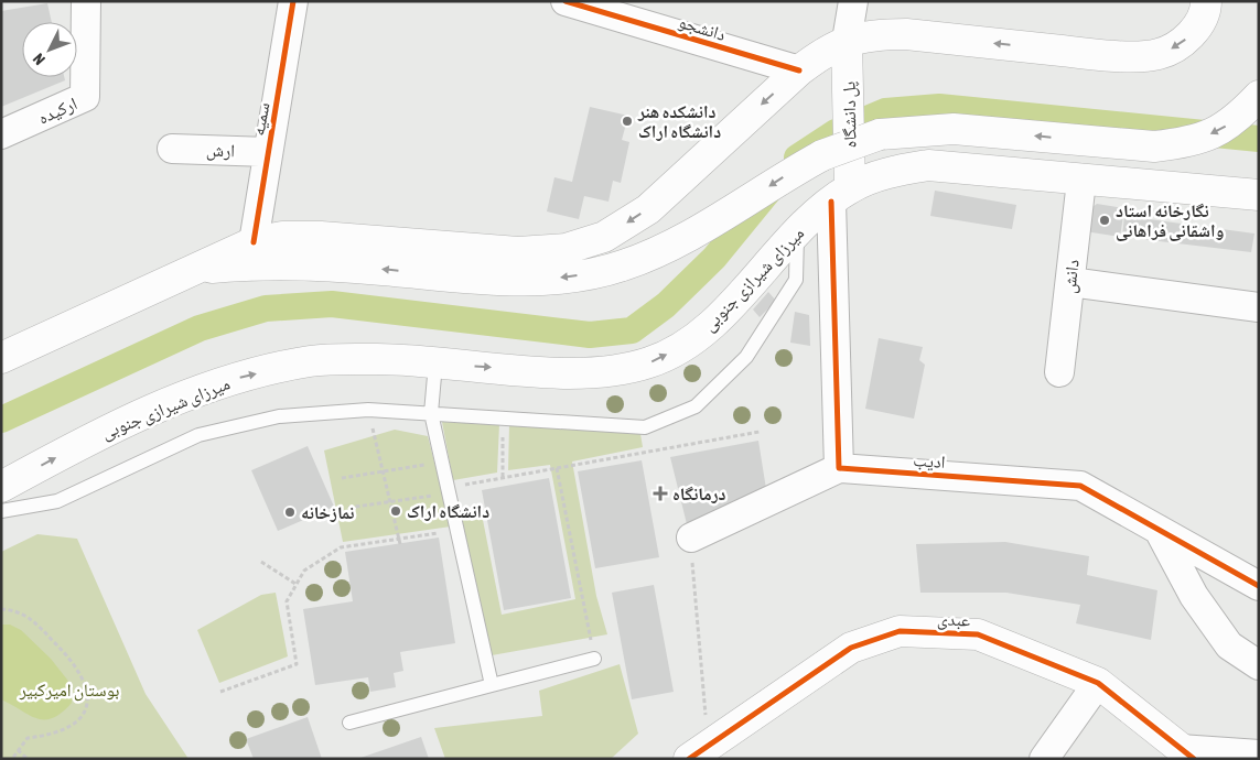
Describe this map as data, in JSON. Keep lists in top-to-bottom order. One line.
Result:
{"streets":{"main road":["پل دانشگاه","میرزای شیرازی جنوبی","عبدی"],"street":["دانشجو","ارکیده","سمیه","ارش","دانش","ادیب"]},"crossings":[["پل دانشگاه","میرزای شیرازی جنوبی"],["سمیه","ارش"],["دانش","میرزای شیرازی جنوبی"]],"parks":["بوستان امیرکبیر"],"places":{"other":["دانشکده هنر دانشگاه اراک","نگارخانه استاد واشقانی فراهانی","دانشگاه اراک","نمازخانه"],"health":["درمانگاه"]},"north":"bottom left"}
